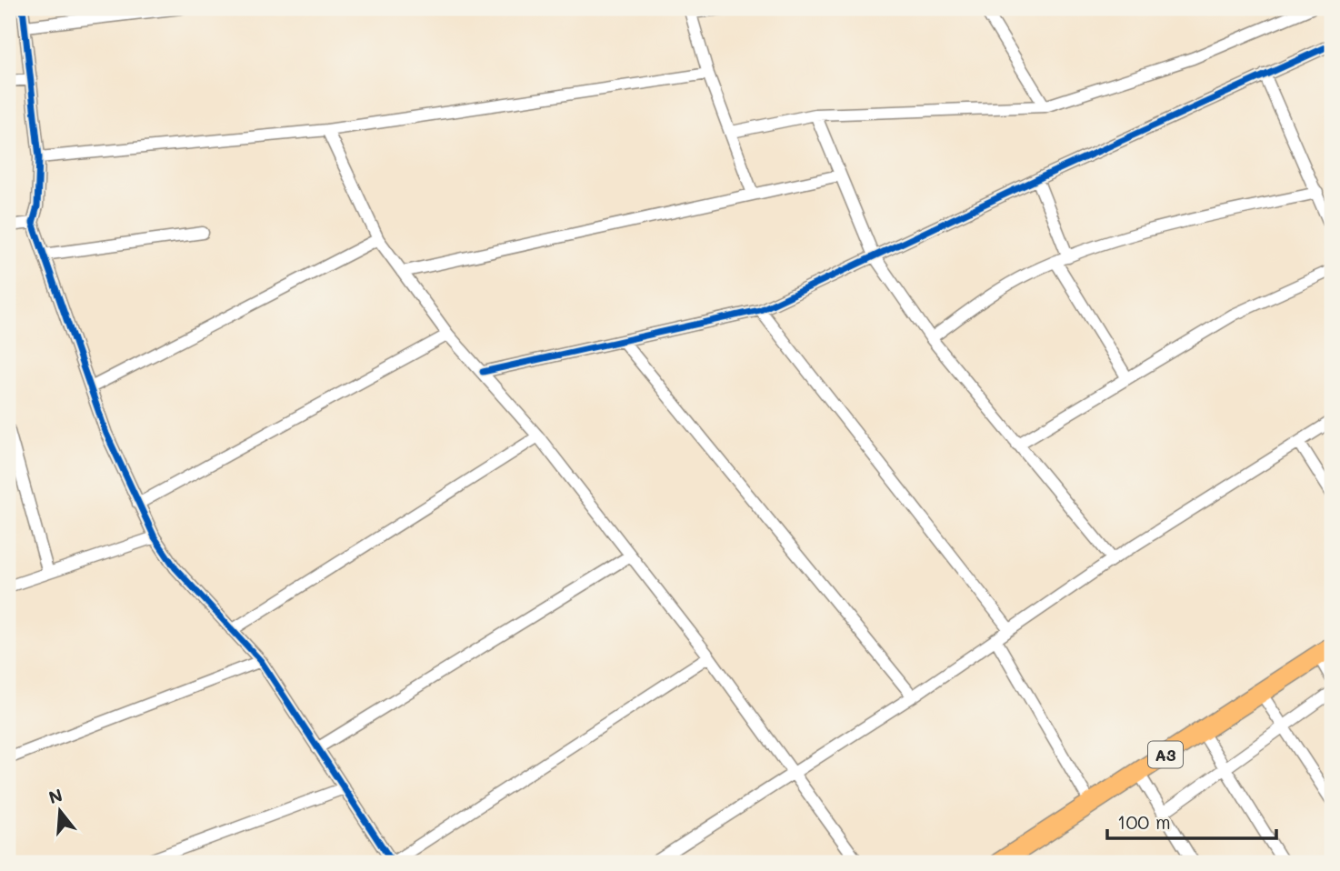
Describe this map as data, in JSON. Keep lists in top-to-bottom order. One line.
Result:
{"streets":{"highway":["A3"]},"scale_bar":"100 m","north":"top"}
